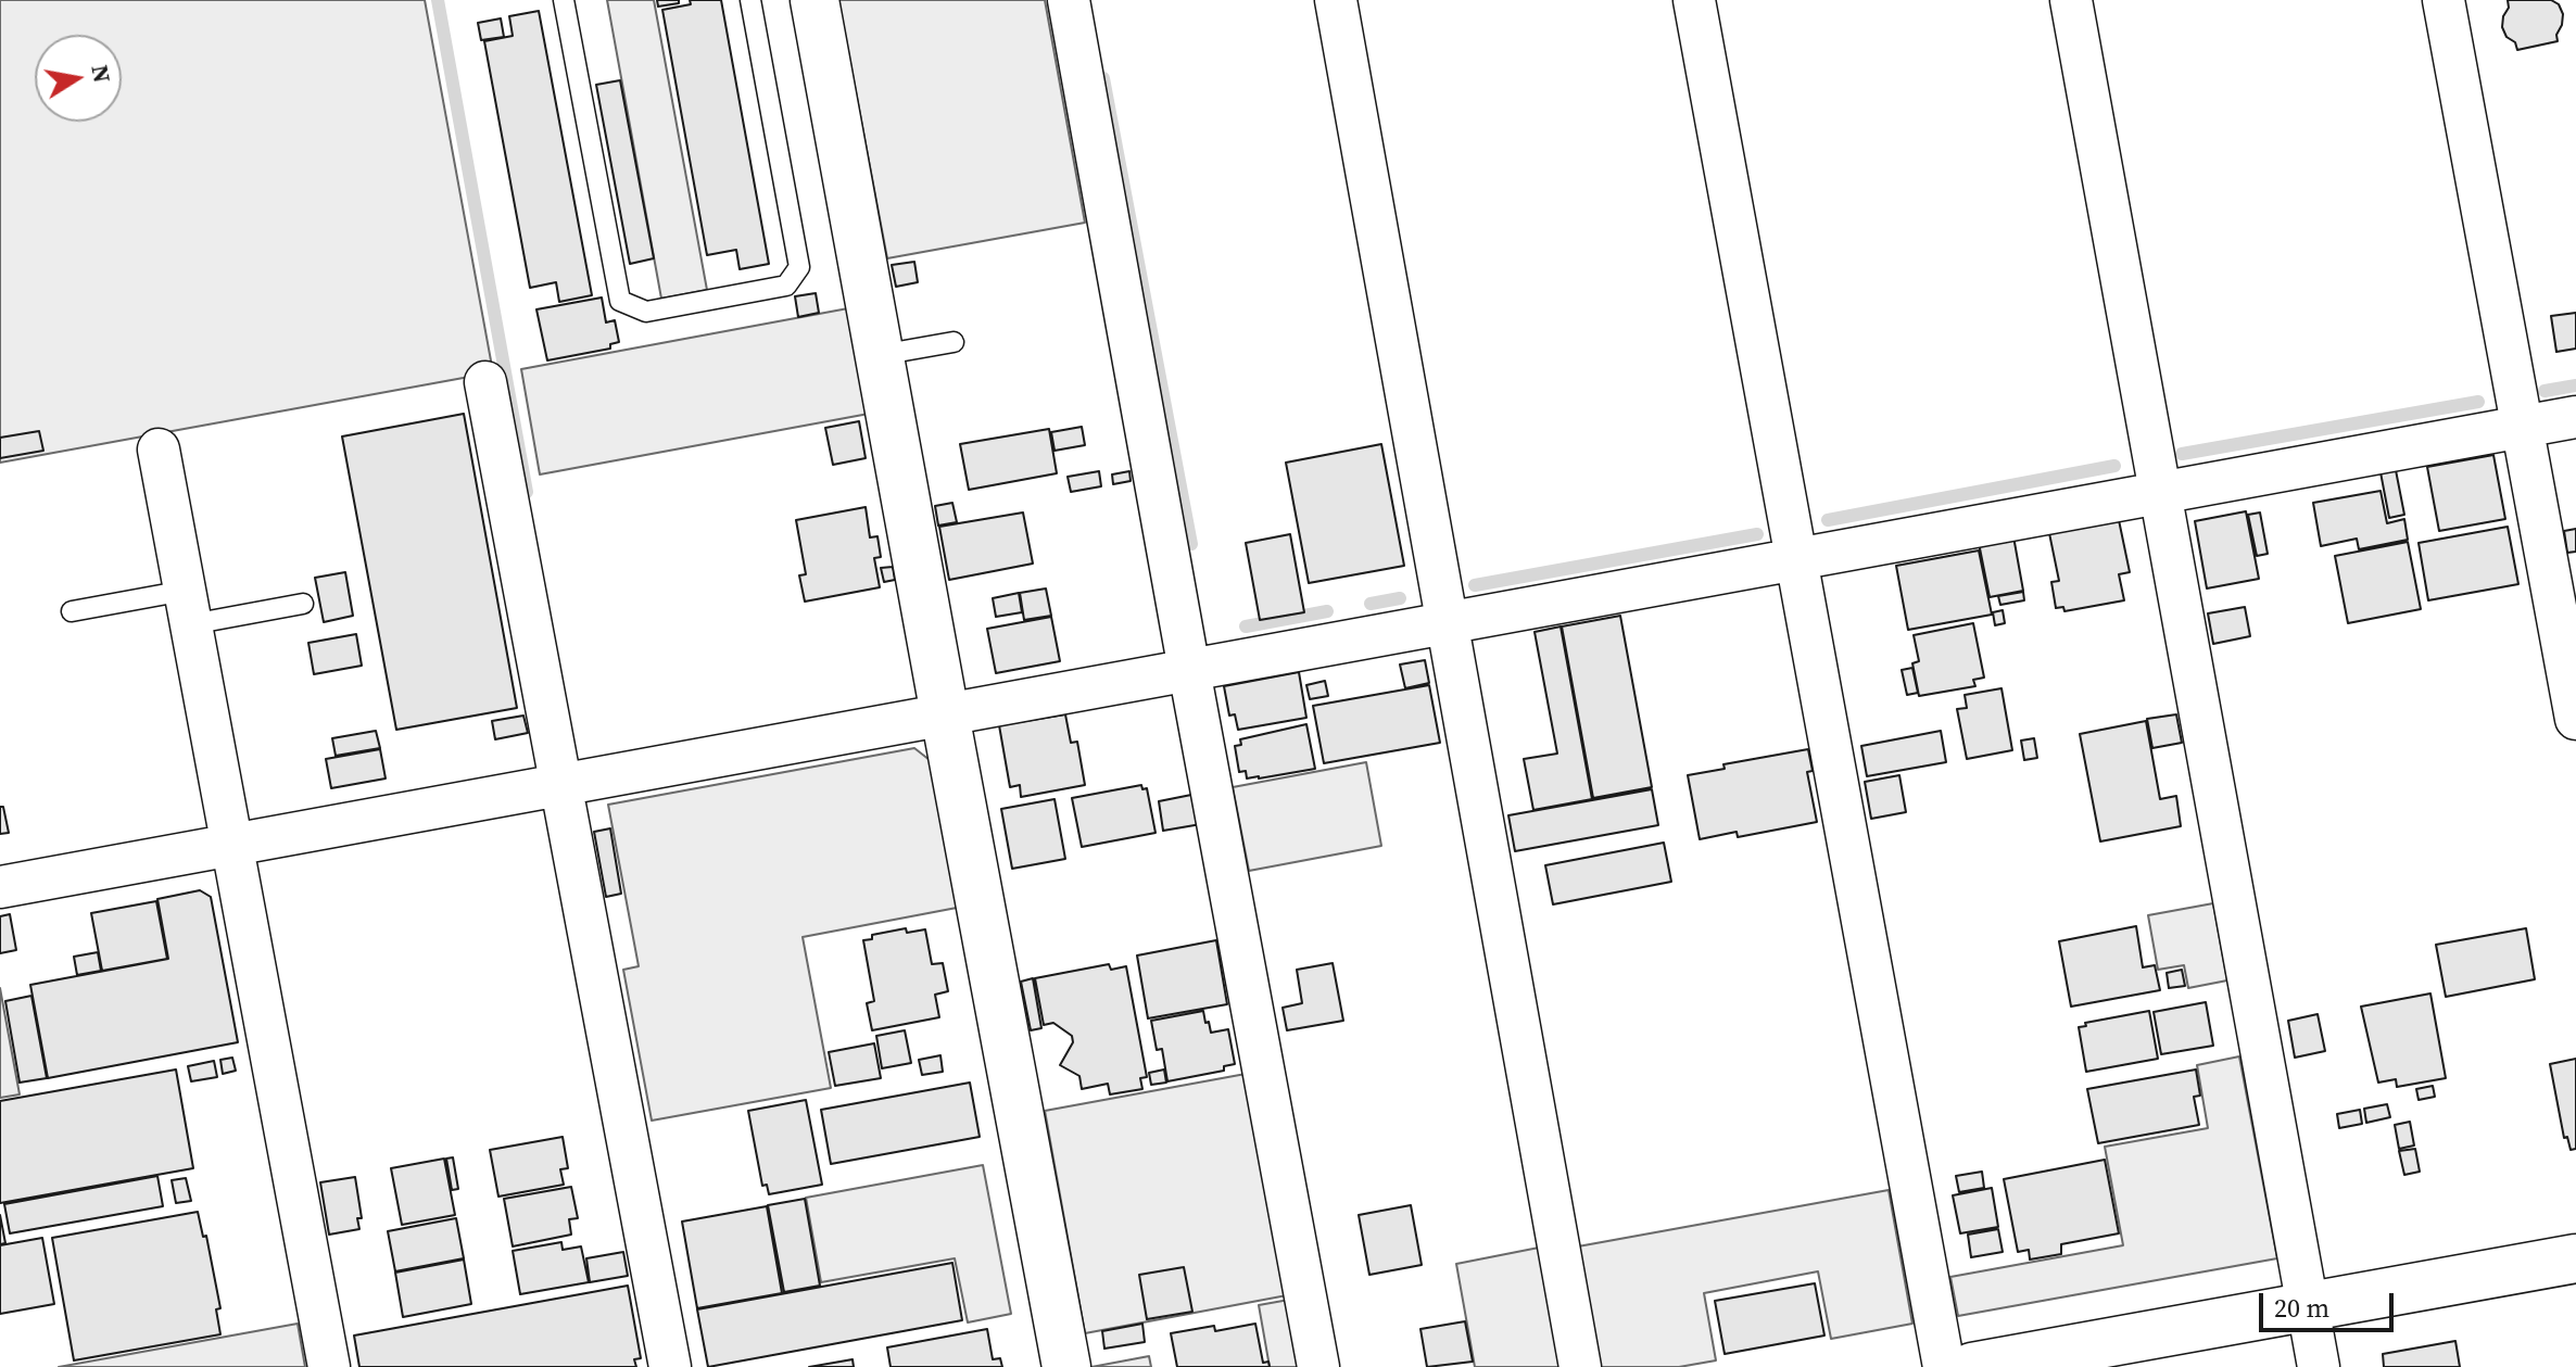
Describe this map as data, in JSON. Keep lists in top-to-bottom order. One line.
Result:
{"scale_bar":"20 m","north":"right"}
